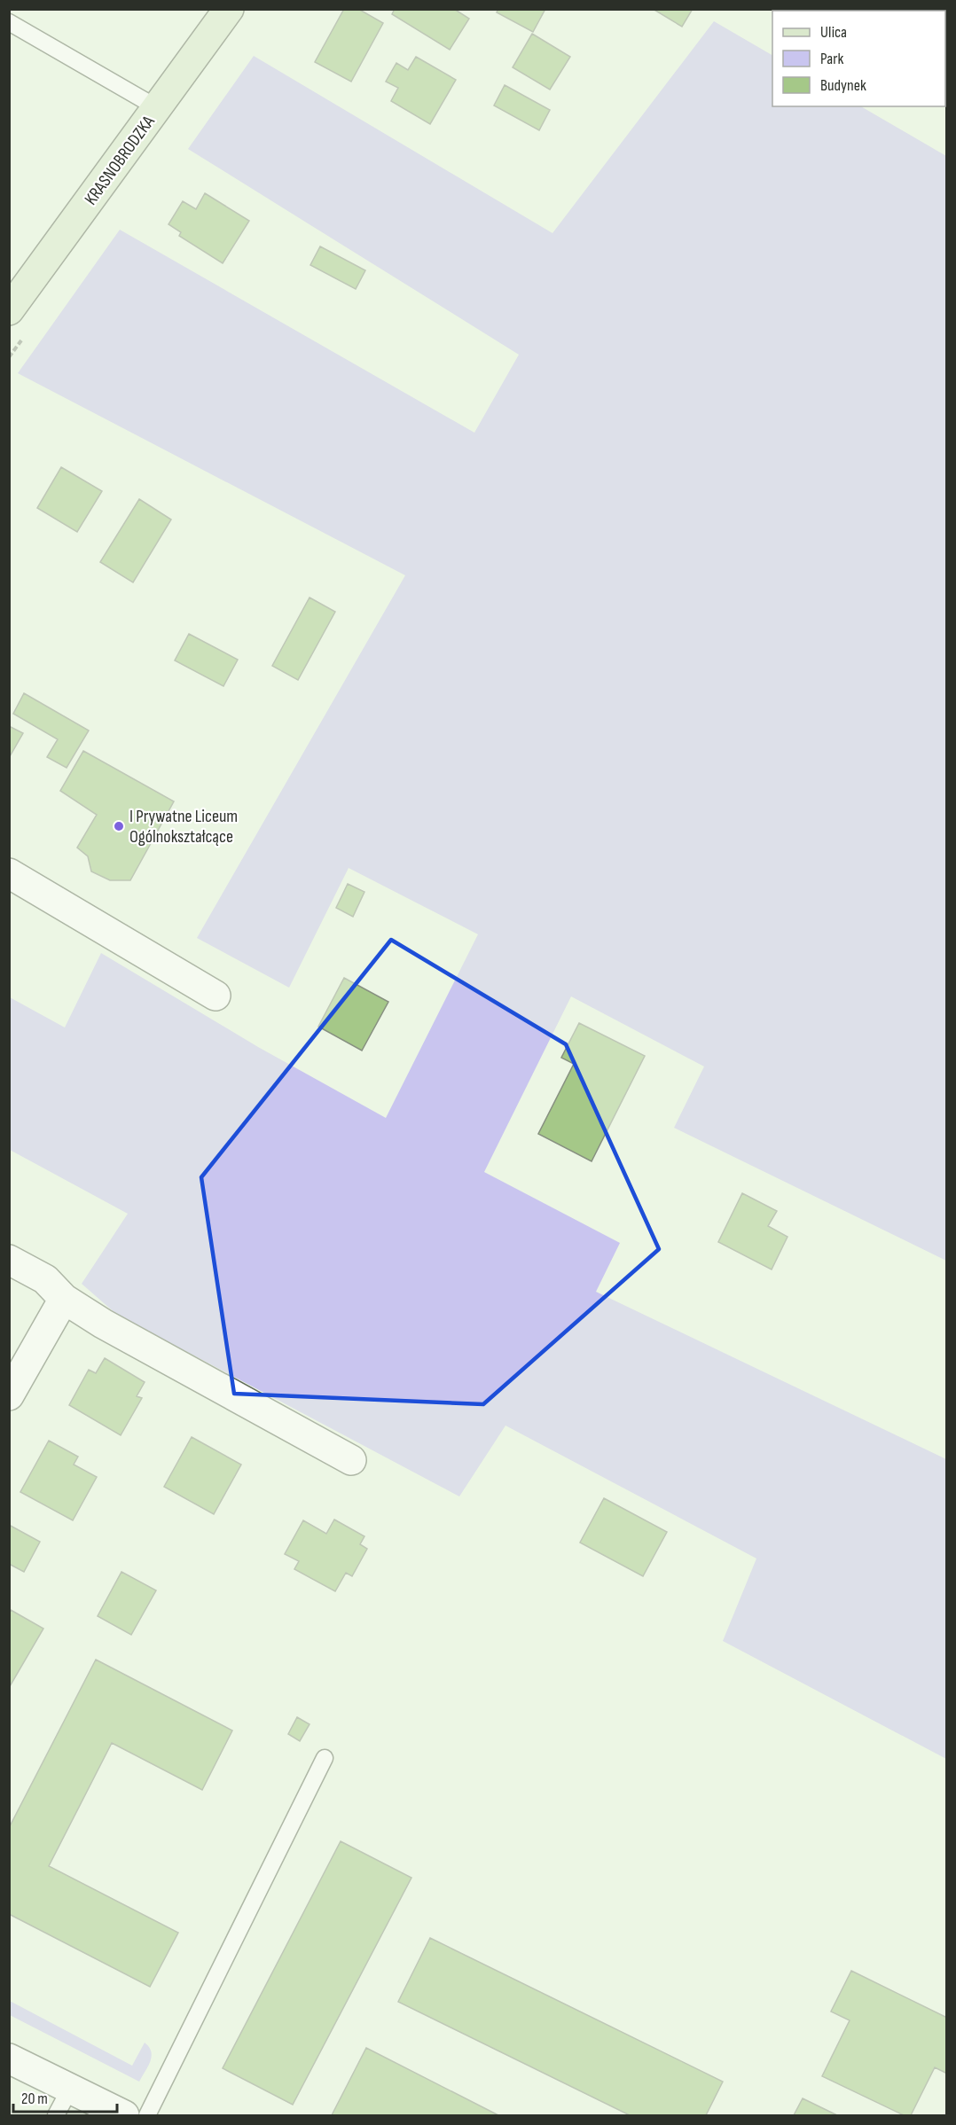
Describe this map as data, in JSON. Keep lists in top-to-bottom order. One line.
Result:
{"streets":{"street":["KRASNOBRODZKA"]},"places":["I Prywatne Liceum Ogólnokształcące"],"legend":["Ulica","Park","Budynek"],"scale_bar":"20 m"}
